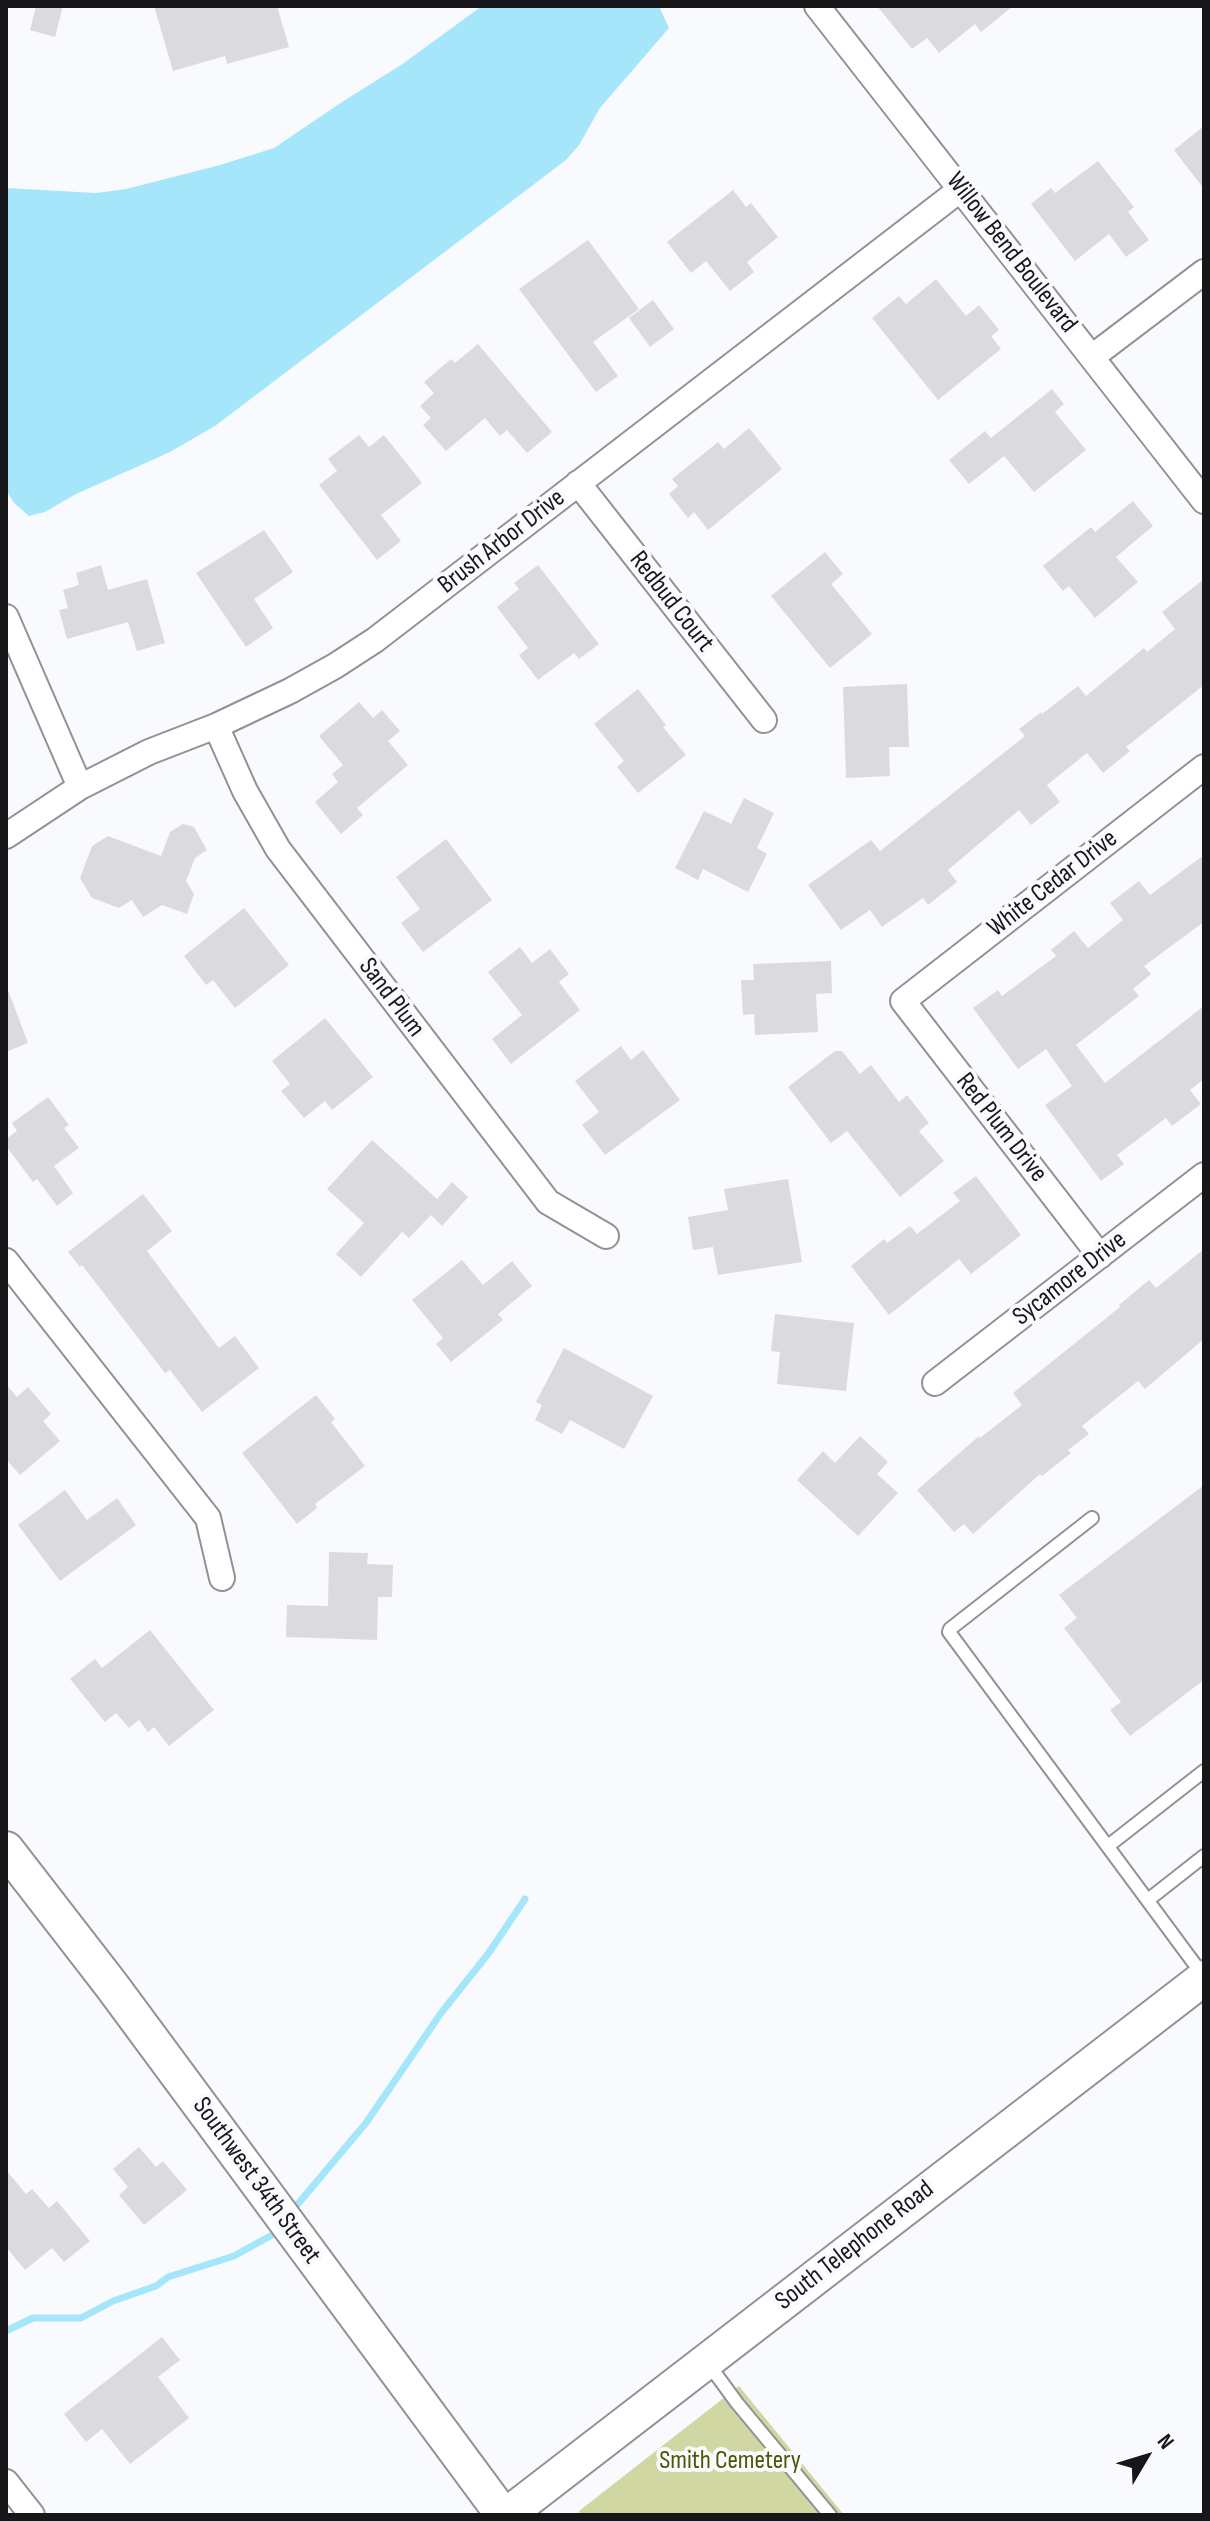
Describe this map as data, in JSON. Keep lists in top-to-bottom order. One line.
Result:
{"streets":{"main road":["Southwest 34th Street","South Telephone Road"],"street":["Willow Bend Boulevard","Brush Arbor Drive","Redbud Court","White Cedar Drive","Sand Plum","Red Plum Drive","Sycamore Drive"]},"crossings":[["Willow Bend Boulevard","Brush Arbor Drive"],["Brush Arbor Drive","Redbud Court"],["Brush Arbor Drive","Sand Plum"],["White Cedar Drive","Red Plum Drive"],["Red Plum Drive","Sycamore Drive"],["Southwest 34th Street","South Telephone Road"]],"parks":["Smith Cemetery"],"north":"top right"}
